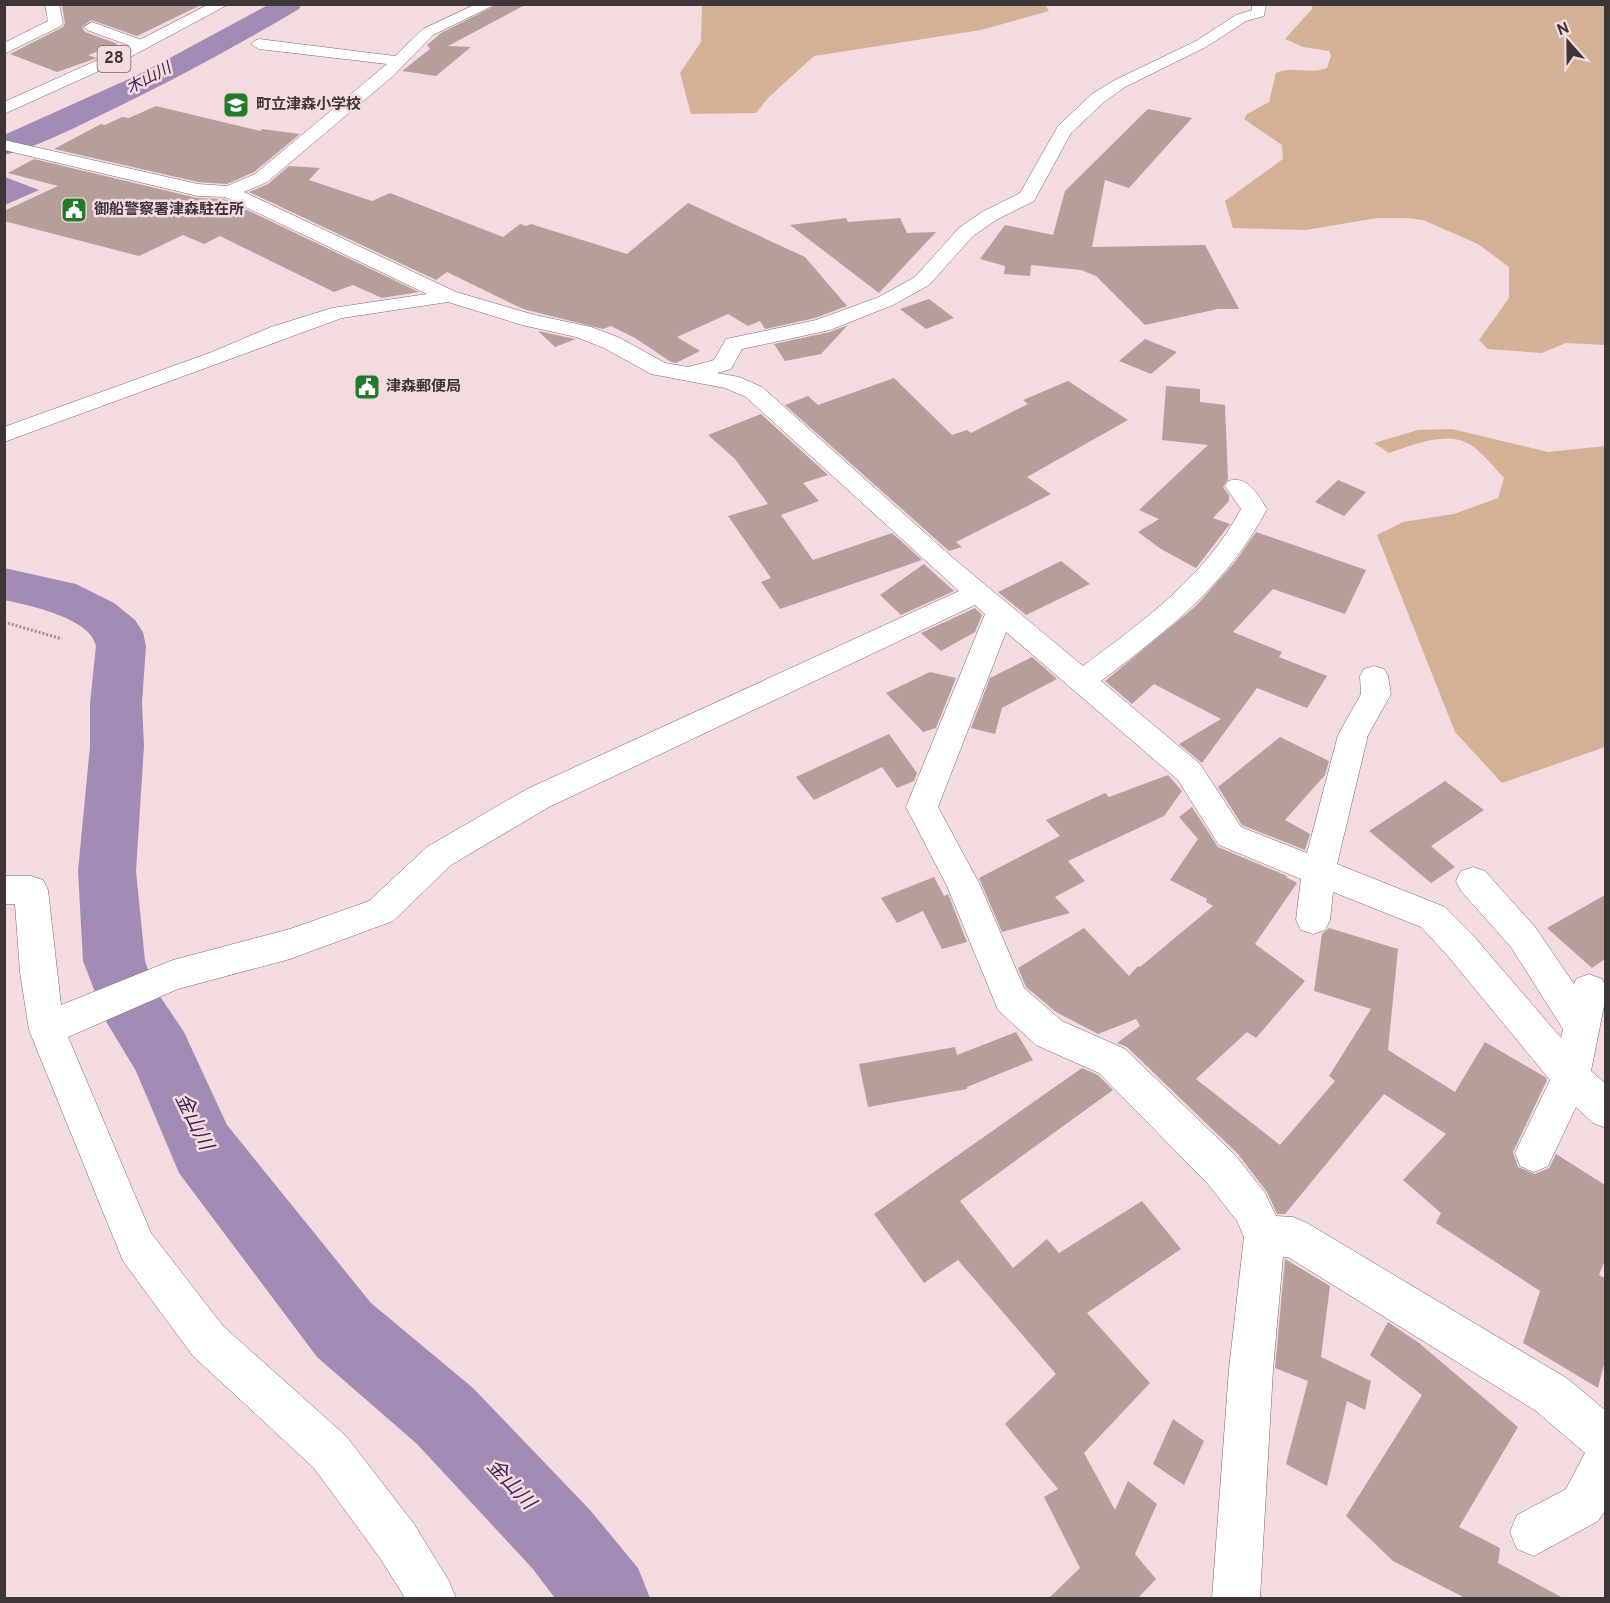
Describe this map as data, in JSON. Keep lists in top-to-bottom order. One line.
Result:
{"streets":{"main road":["28"]},"water":["木山川","金山川"],"places":{"school or university":["町立津森小学校"],"public building":["御船警察署津森駐在所","津森郵便局"]},"north":"top"}
